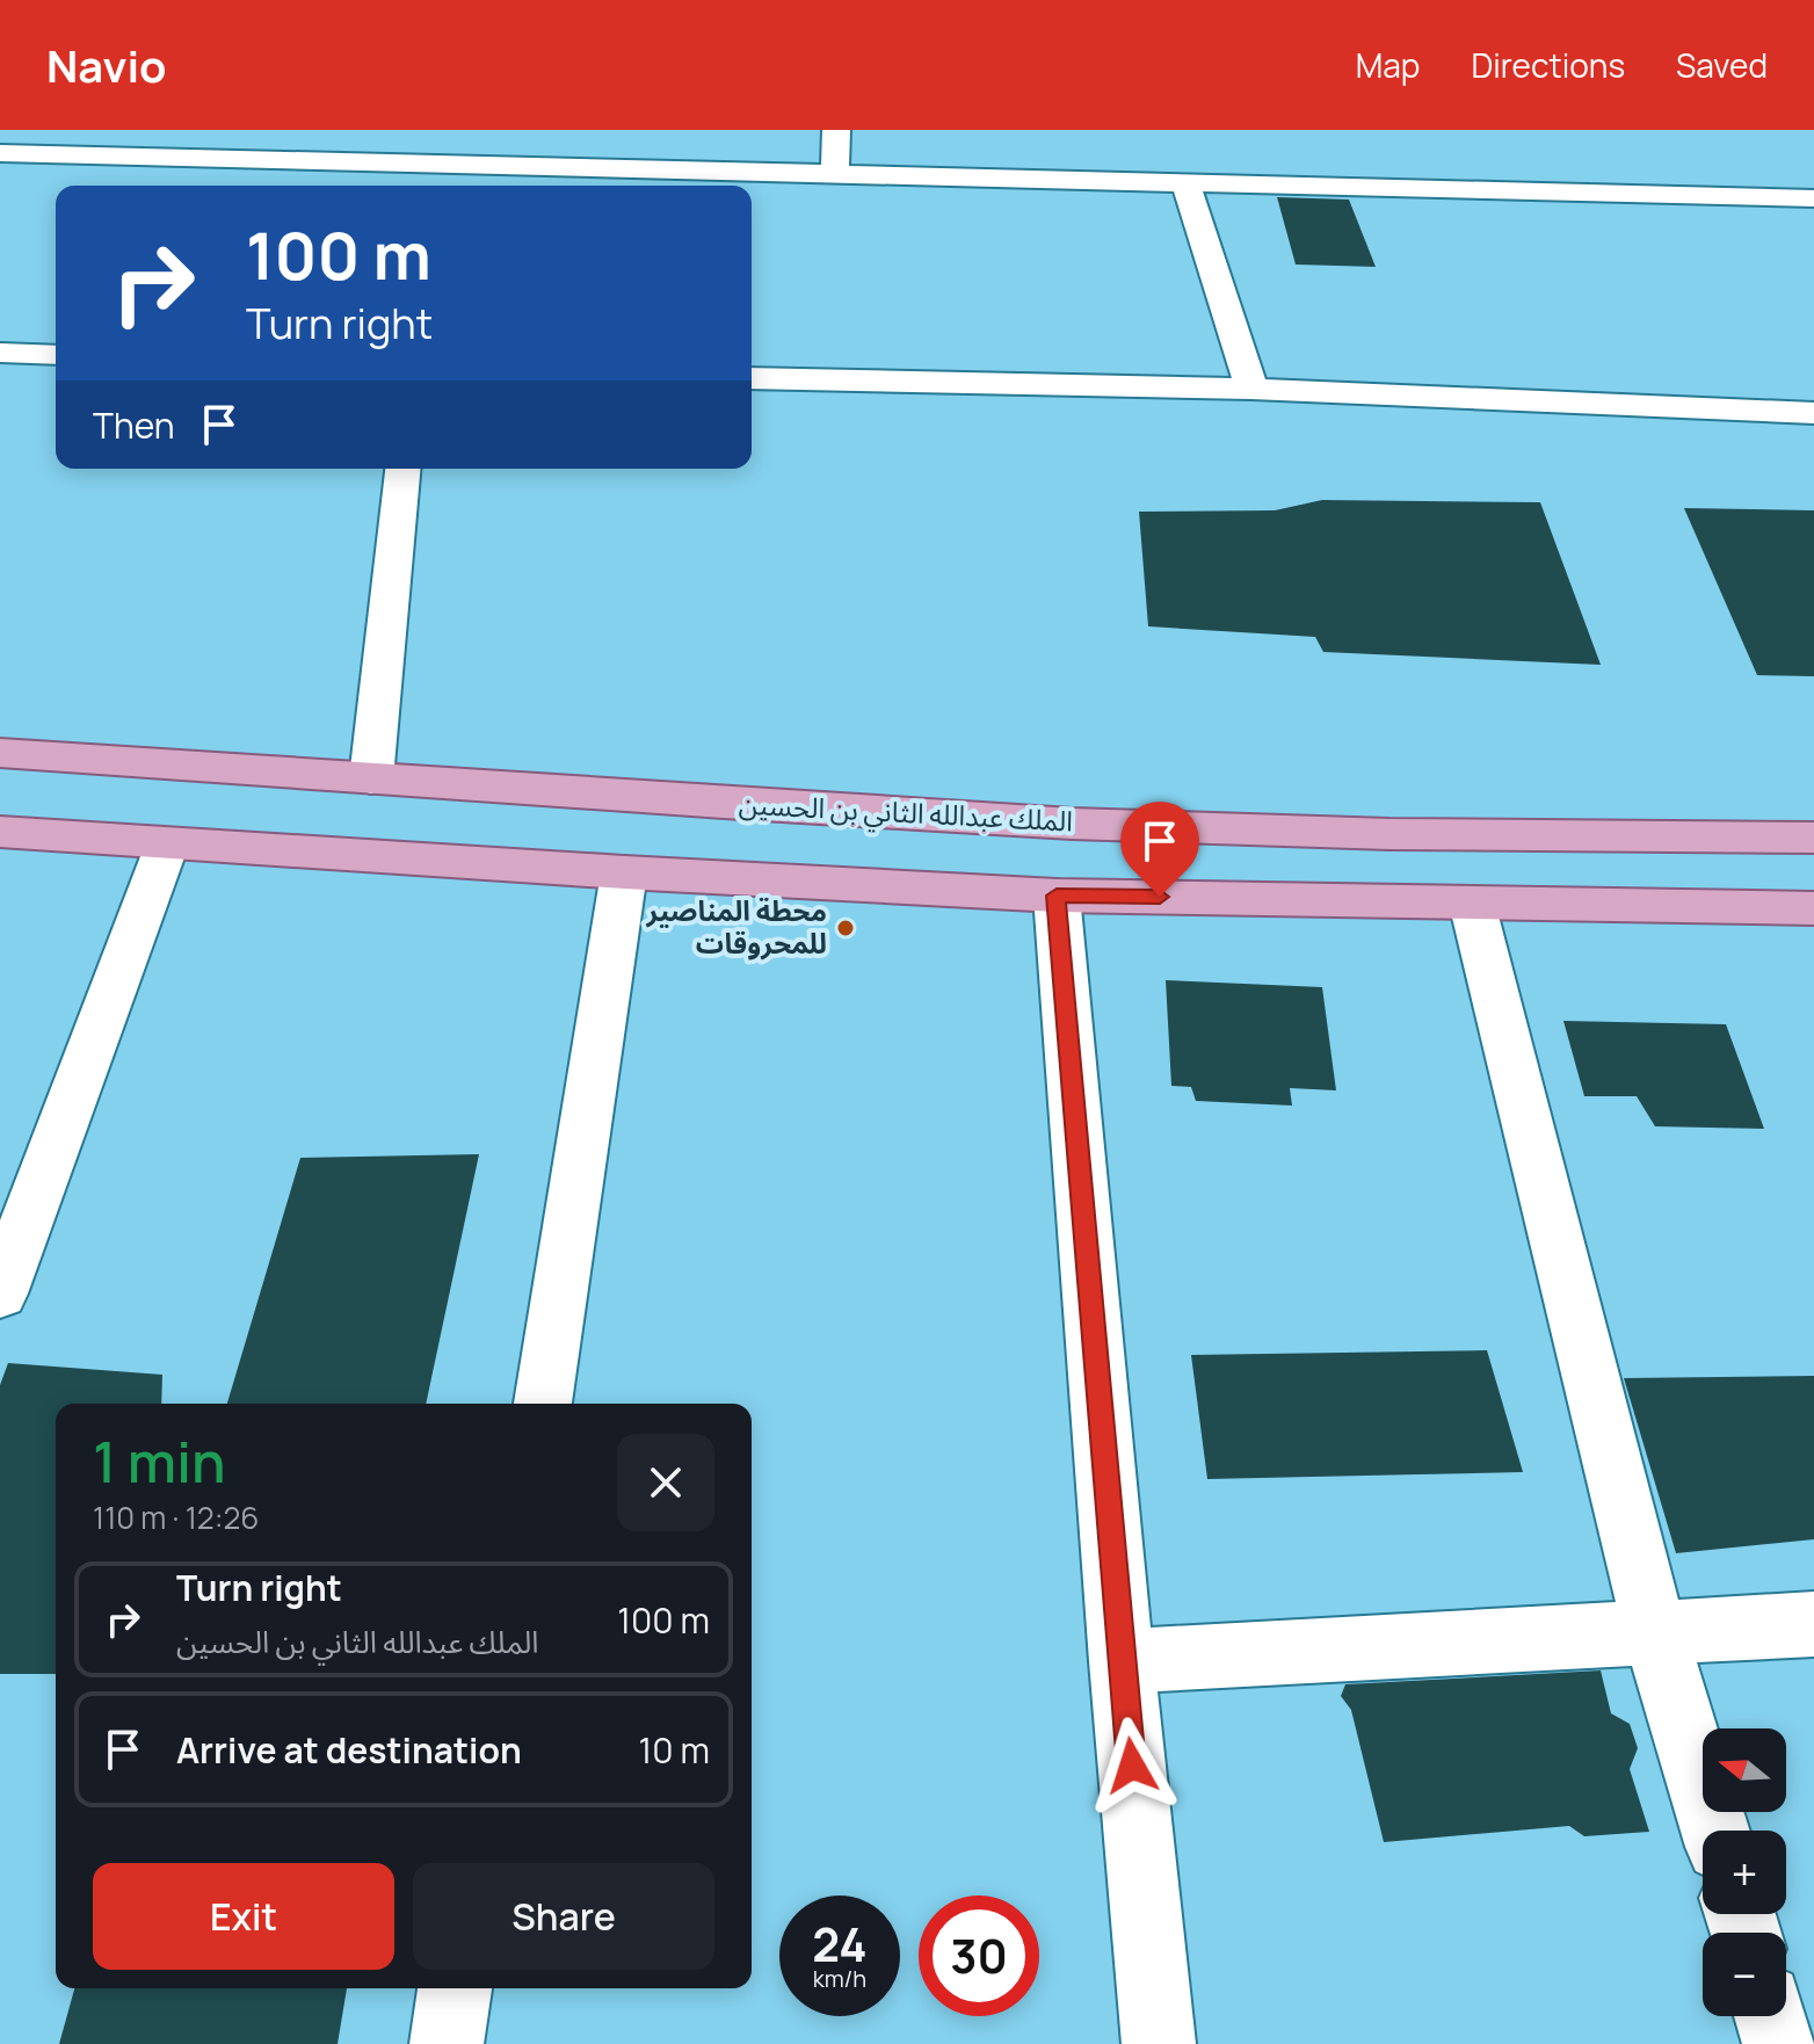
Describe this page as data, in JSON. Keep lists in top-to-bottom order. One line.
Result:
{"streets":{"main road":["الملك عبدالله الثاني بن الحسين"]},"places":["محطة المناصير للمحروقات"],"north":"left","page":{"header":"Navio","nav":["Map","Directions","Saved"],"turn":["100 m","Turn right"],"then":"Then","heading":["1 min","110 m · 12:26"],"list":[{"name":"Turn right","note":"الملك عبدالله الثاني بن الحسين","value":"100 m"},{"name":"Arrive at destination","value":"10 m"}],"map_buttons":["+","−"],"buttons":["Exit","Share"],"speed":"24 km/h","limit":"30"}}
